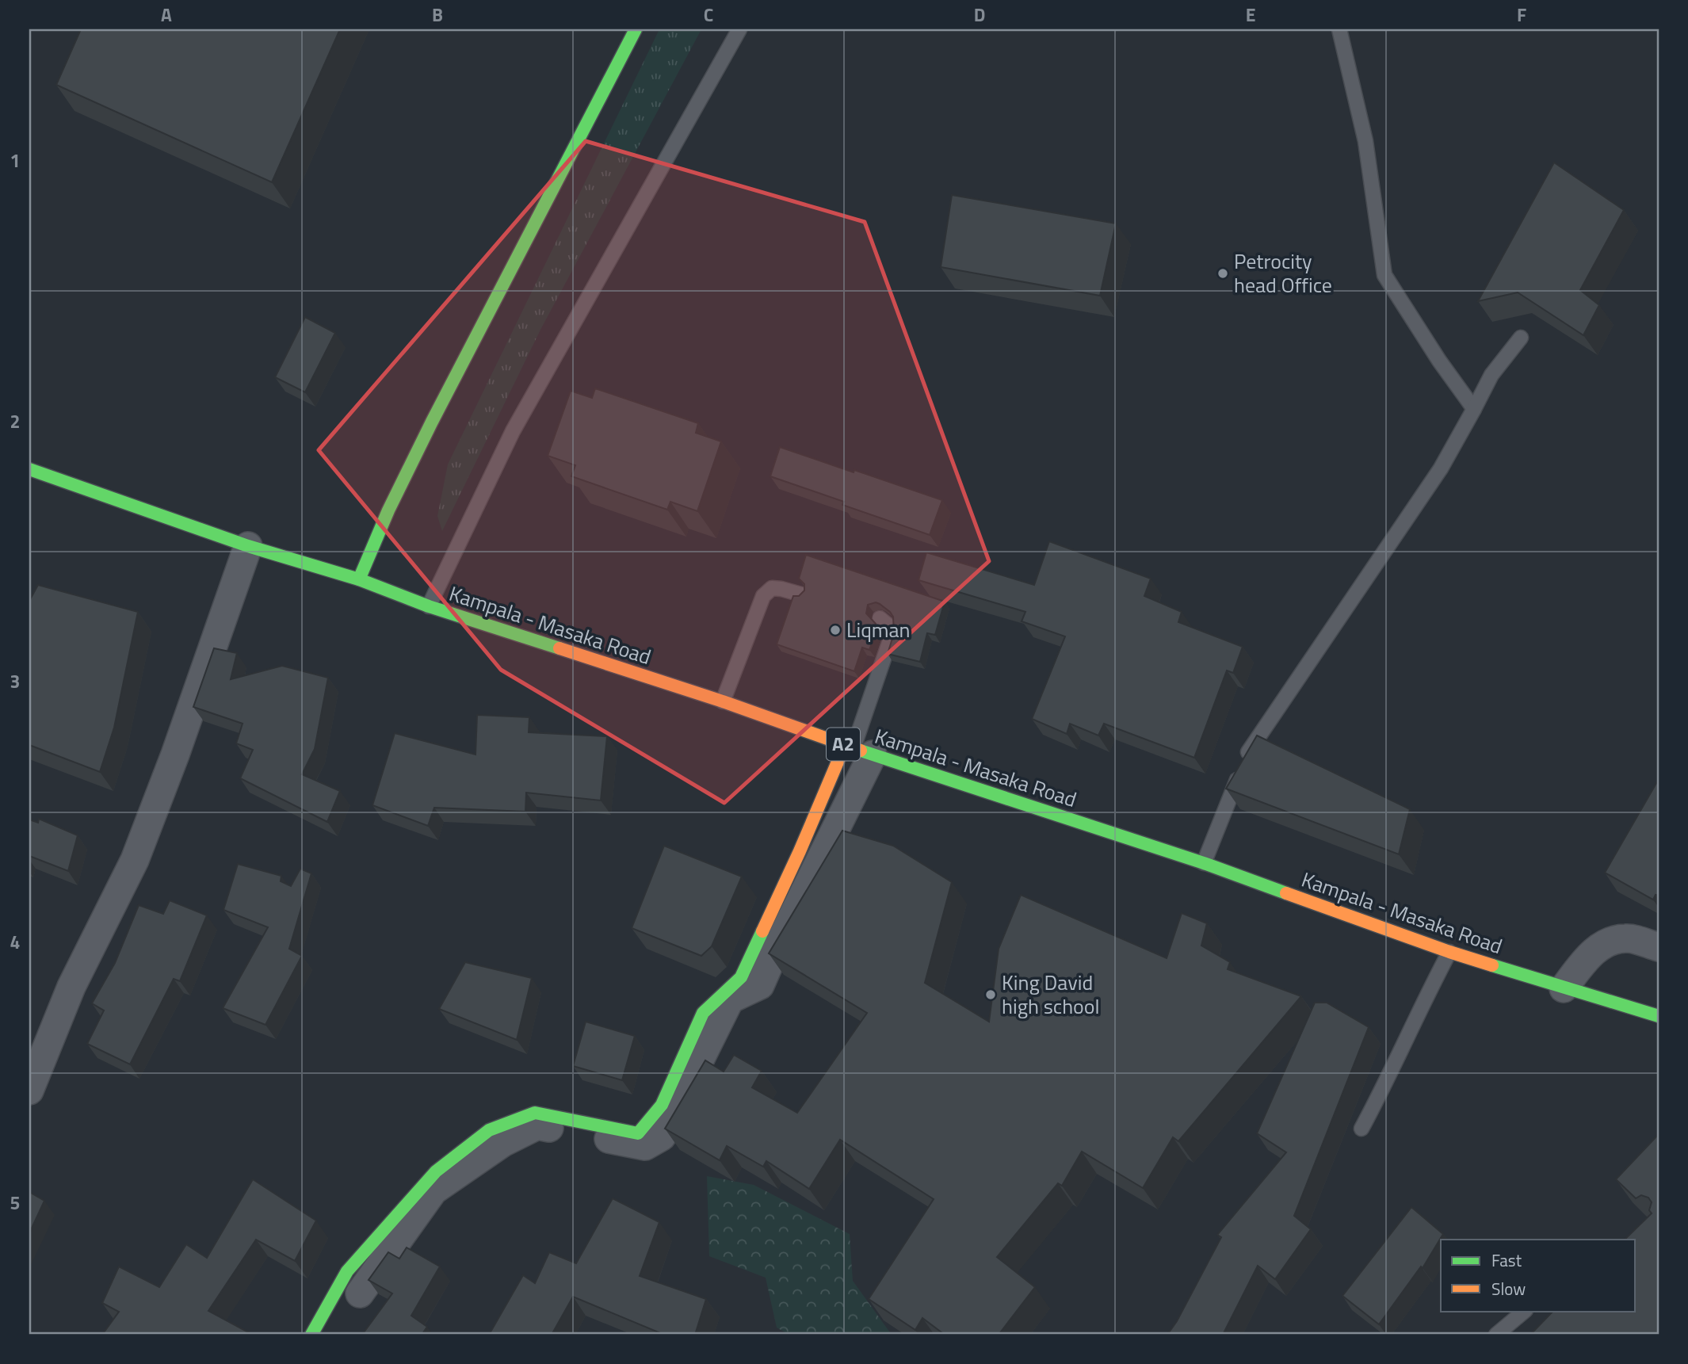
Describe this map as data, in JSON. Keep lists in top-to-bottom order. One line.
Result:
{"streets":{"main road":["Kampala - Masaka Road","A2"]},"places":["Petrocity head Office","Liqman","King David high school"],"legend":["Fast","Slow"],"grid":{"columns":["A","B","C","D","E","F"],"rows":["1","2","3","4","5"]}}
